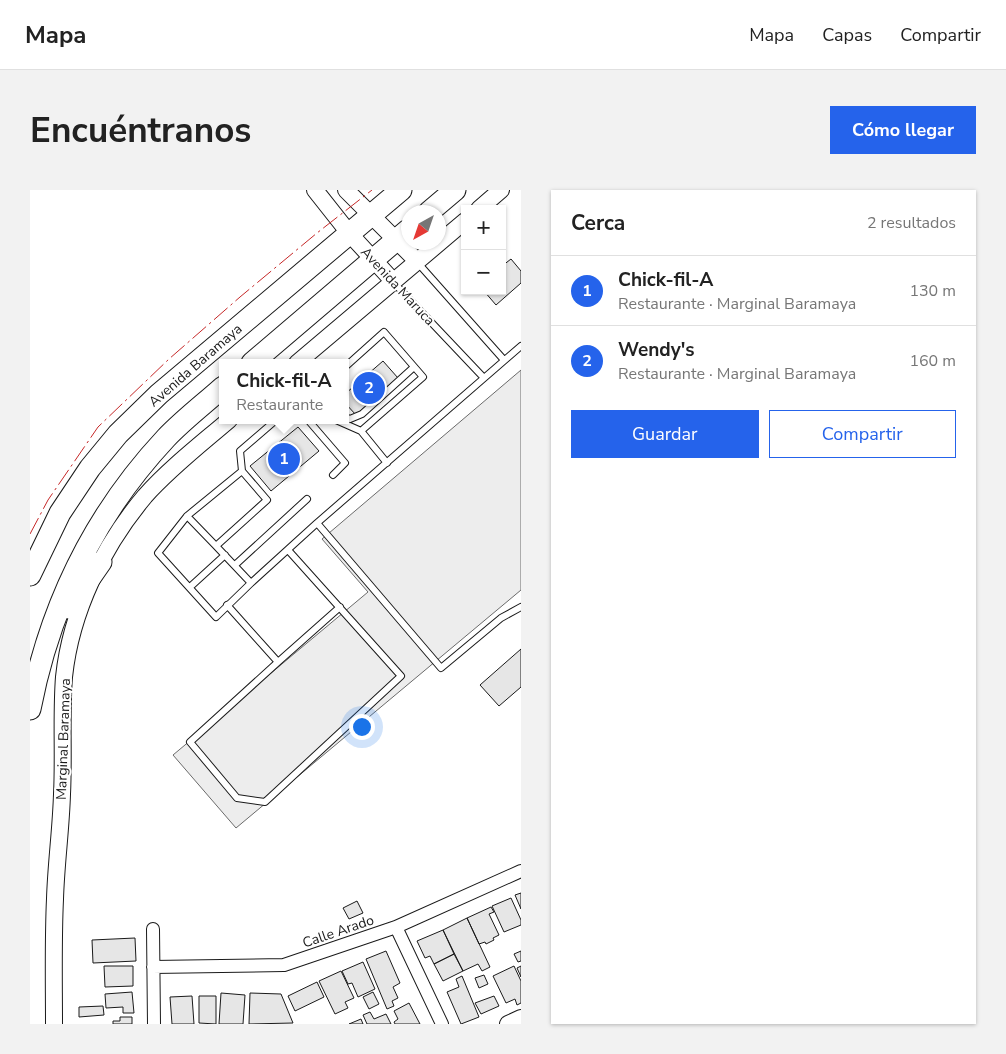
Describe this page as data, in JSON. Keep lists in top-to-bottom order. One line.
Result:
{"streets":{"highway":["Avenida Baramaya"],"street":["Avenida Maruca","Marginal Baramaya","Calle Arado"]},"crossings":[["Avenida Maruca","Avenida Baramaya"]],"north":"bottom left","page":{"header":"Mapa","nav":["Mapa","Capas","Compartir"],"buttons":["Cómo llegar",["Guardar","Compartir"]],"title":"Encuéntranos","heading":["Cerca","2 resultados"],"map_buttons":["+","−"],"list":[{"mark":"1","name":"Chick-fil-A","note":"Restaurante · Marginal Baramaya","value":"130 m"},{"mark":"2","name":"Wendy's","note":"Restaurante · Marginal Baramaya","value":"160 m"}],"popup":["Chick-fil-A","Restaurante"],"pins":["2","1"]}}
